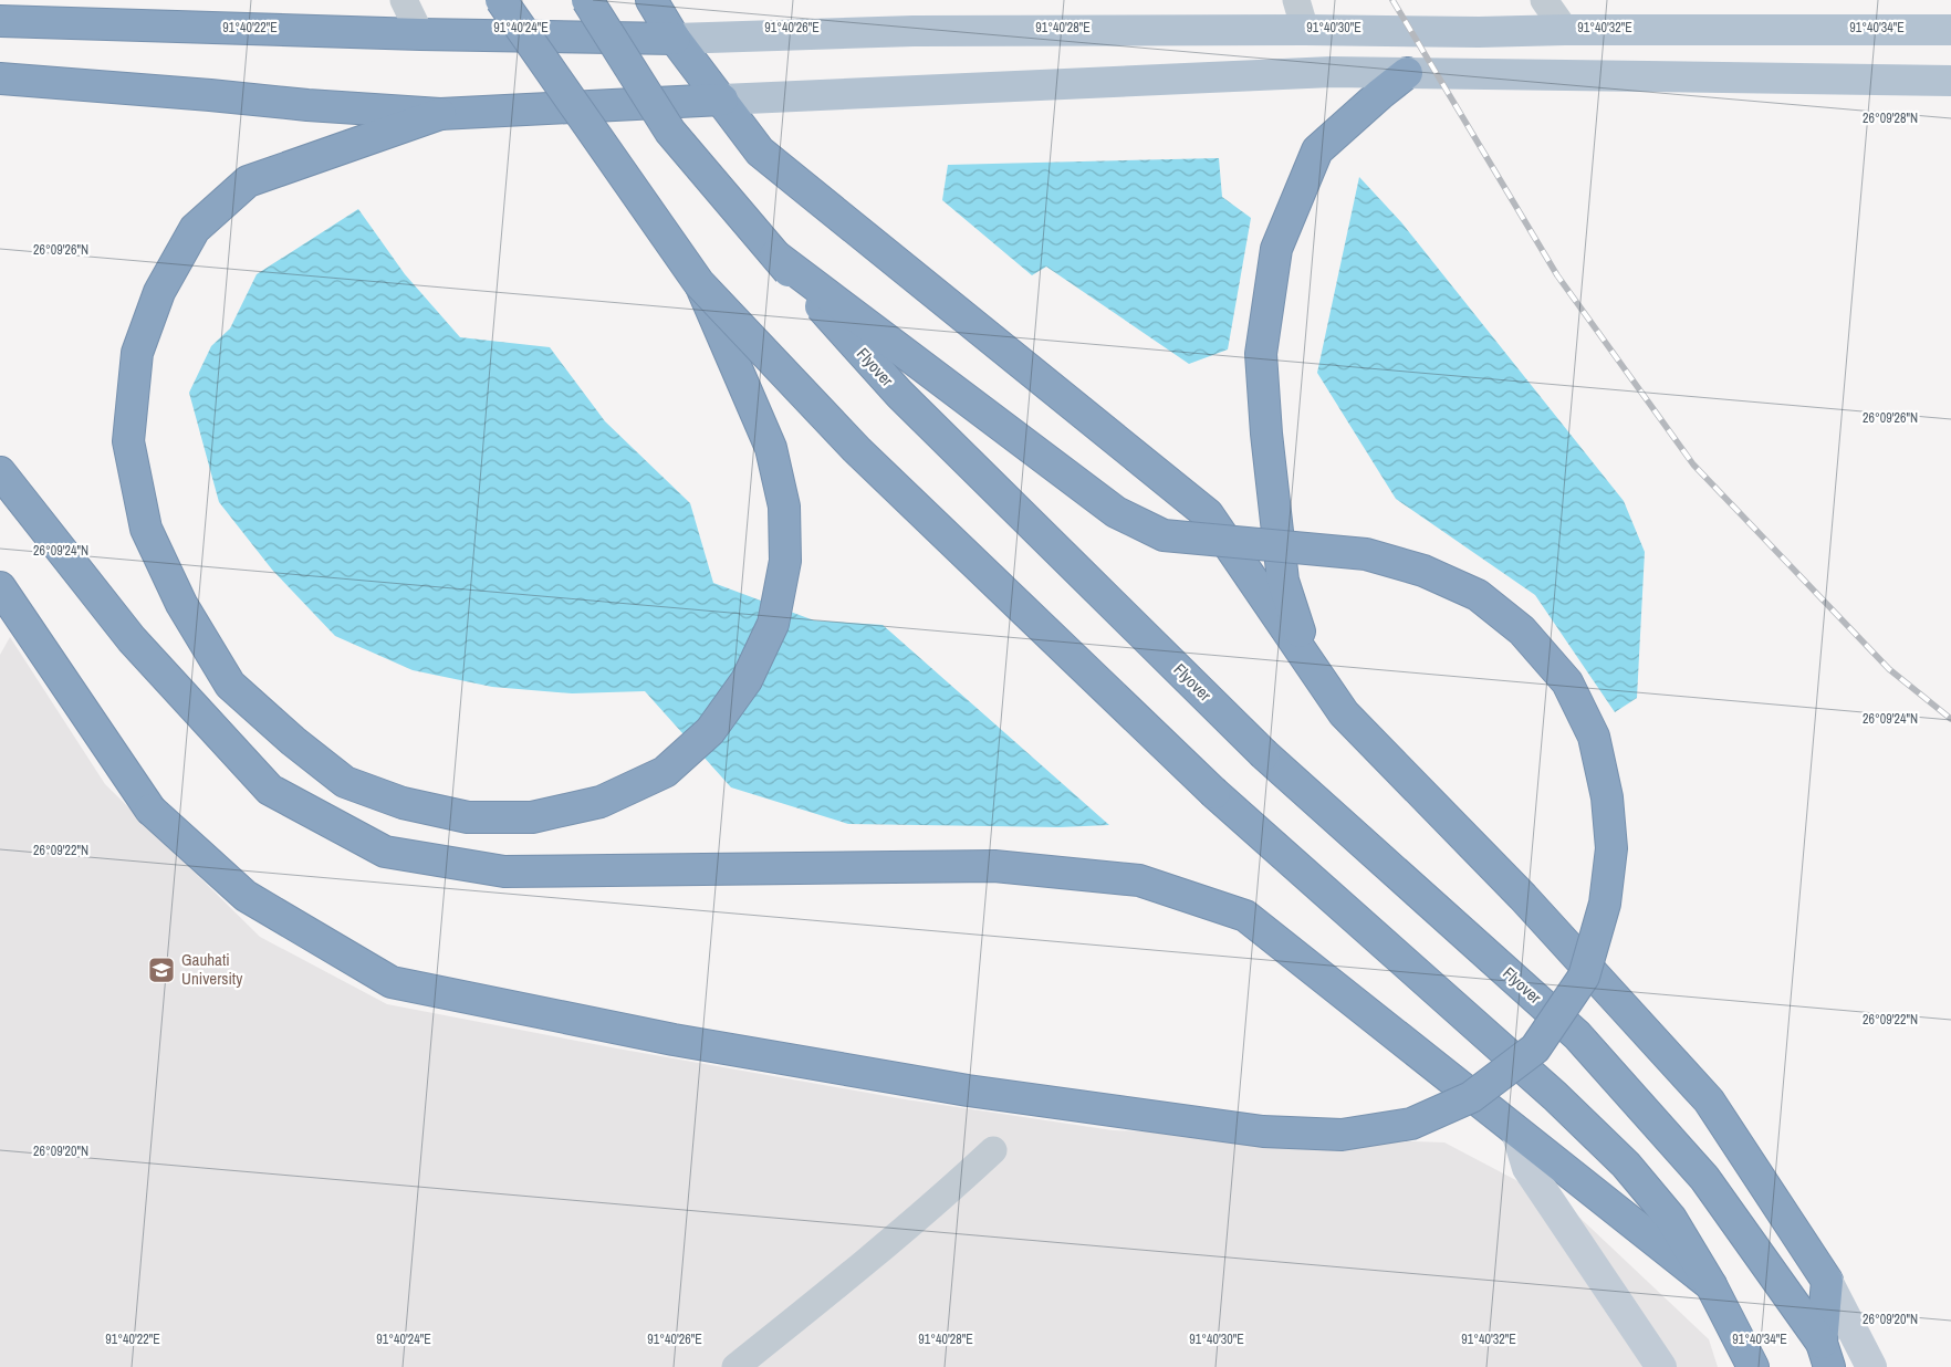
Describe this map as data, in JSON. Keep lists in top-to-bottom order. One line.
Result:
{"streets":{"highway":["Flyover"]},"places":{"school or university":["Gauhati University"]},"coordinates":["91°40'22\"E","91°40'24\"E","91°40'26\"E","91°40'28\"E","91°40'30\"E","91°40'32\"E","91°40'34\"E","26°09'28\"N","26°09'26\"N","26°09'24\"N","26°09'22\"N","26°09'20\"N"]}
